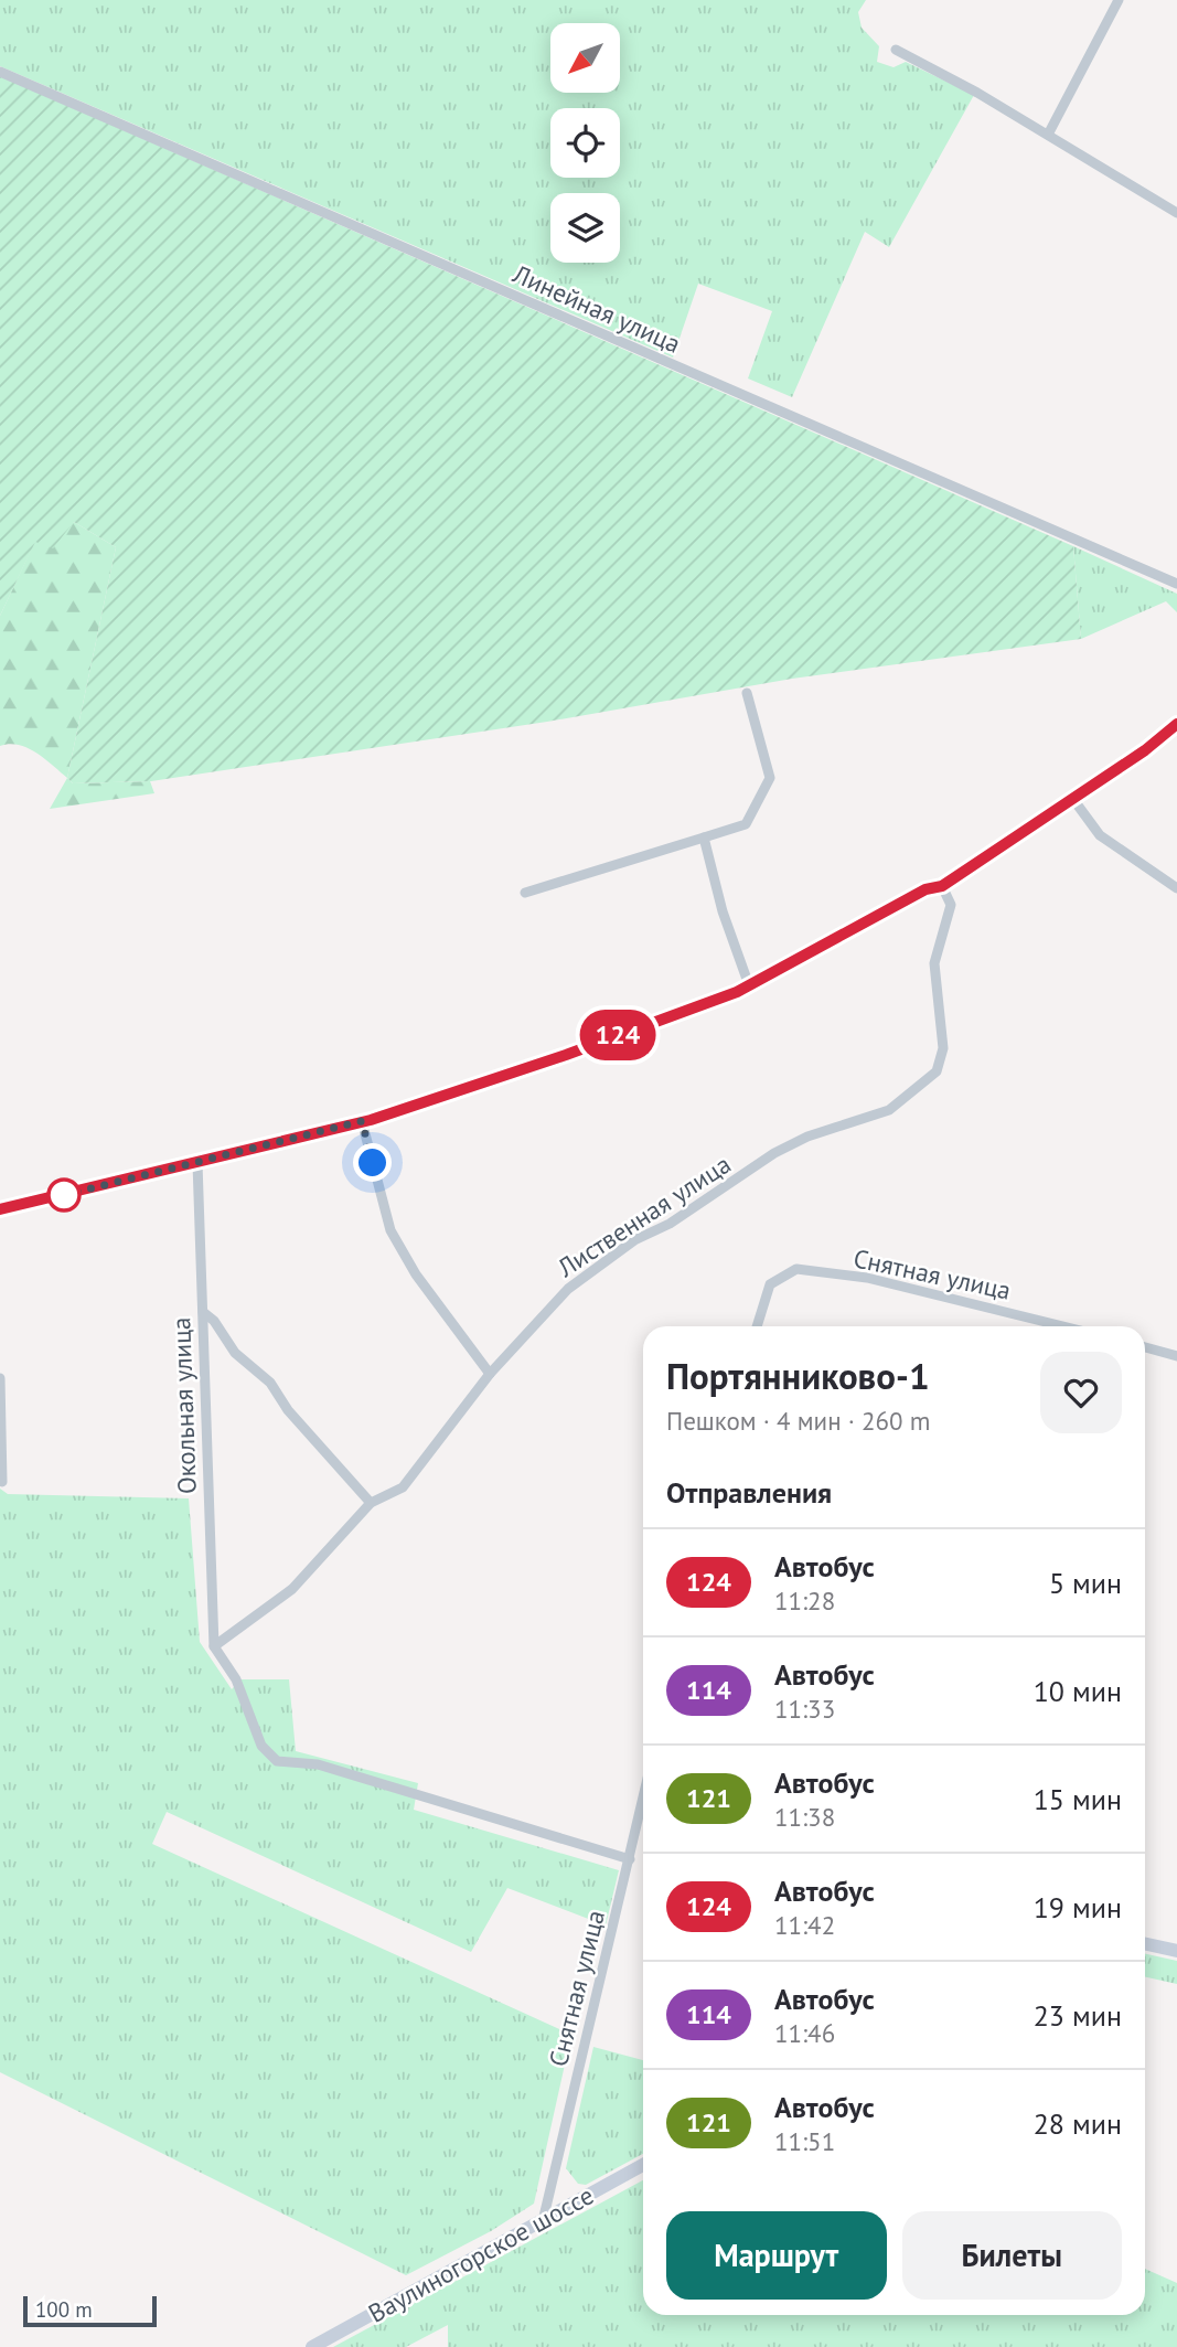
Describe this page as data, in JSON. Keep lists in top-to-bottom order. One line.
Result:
{"streets":{"street":["Линейная улица","Лиственная улица","Снятная улица","Окольная улица","Ваулиногорское шоссе"]},"crossings":[["Лиственная улица","Окольная улица"],["Снятная улица","Ваулиногорское шоссе"]],"lines":["bus line 124"],"scale_bar":"100 m","north":"bottom left","page":{"on_map":"124","heading":[["Портянниково-1","Пешком · 4 мин · 260 m"],"Отправления"],"list":[{"mark":"124","name":"Автобус","note":"11:28","value":"5 мин"},{"mark":"114","name":"Автобус","note":"11:33","value":"10 мин"},{"mark":"121","name":"Автобус","note":"11:38","value":"15 мин"},{"mark":"124","name":"Автобус","note":"11:42","value":"19 мин"},{"mark":"114","name":"Автобус","note":"11:46","value":"23 мин"},{"mark":"121","name":"Автобус","note":"11:51","value":"28 мин"}],"buttons":["Маршрут","Билеты"],"scale":"100 m"}}
